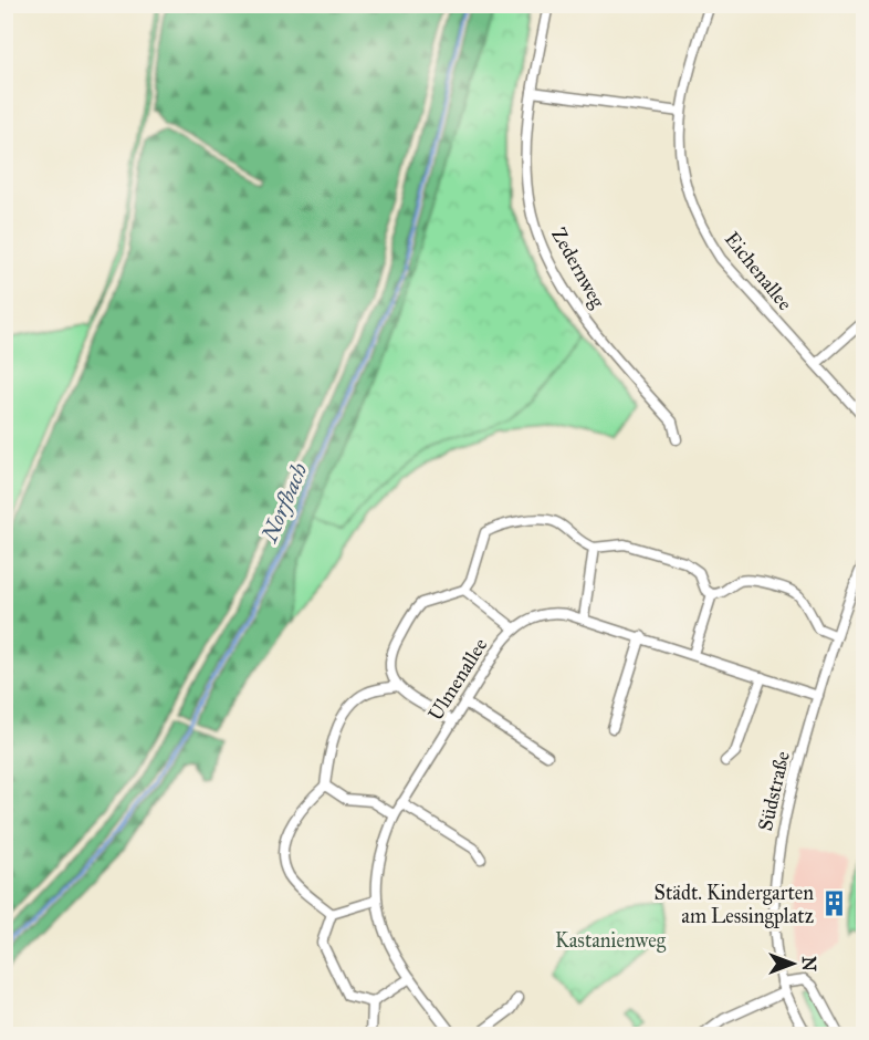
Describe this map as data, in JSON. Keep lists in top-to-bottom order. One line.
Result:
{"streets":{"street":["Zedernweg","Eichenallee","Ulmenallee","Südstraße"]},"crossings":[["Ulmenallee","Südstraße"]],"water":["Norfbach"],"parks":["Kastanienweg"],"places":{"building":["Städt. Kindergarten am Lessingplatz"]},"north":"right"}
